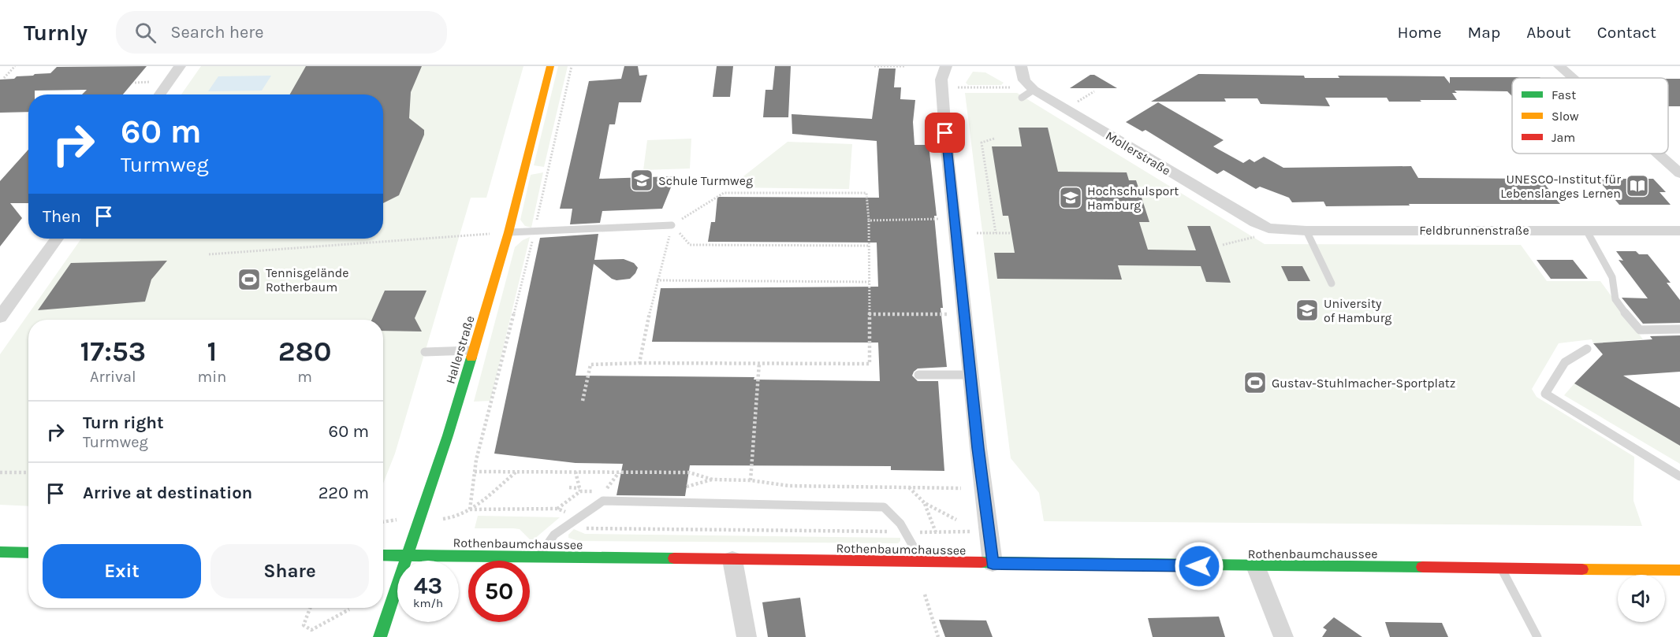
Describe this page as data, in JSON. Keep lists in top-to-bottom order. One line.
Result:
{"streets":{"main road":["Hallerstraße","Rothenbaumchaussee"],"street":["Mollerstraße","Feldbrunnenstraße"]},"crossings":[["Mollerstraße","Feldbrunnenstraße"],["Hallerstraße","Rothenbaumchaussee"]],"places":{"school or university":["Schule Turmweg","Hochschulsport Hamburg","University of Hamburg"],"library":["UNESCO-Institut für Lebenslanges Lernen"],"sports":["Tennisgelände Rotherbaum","Gustav-Stuhlmacher-Sportplatz"]},"legend":["Fast","Slow","Jam"],"page":{"header":"Turnly","search":"Search here","nav":["Home","Map","About","Contact"],"turn":["60 m","Turmweg"],"then":"Then","eta":["17:53","Arrival","1","min","280","m"],"list":[{"name":"Turn right","note":"Turmweg","value":"60 m"},{"name":"Arrive at destination","value":"220 m"}],"buttons":["Exit","Share"],"speed":"43 km/h","limit":"50"}}
